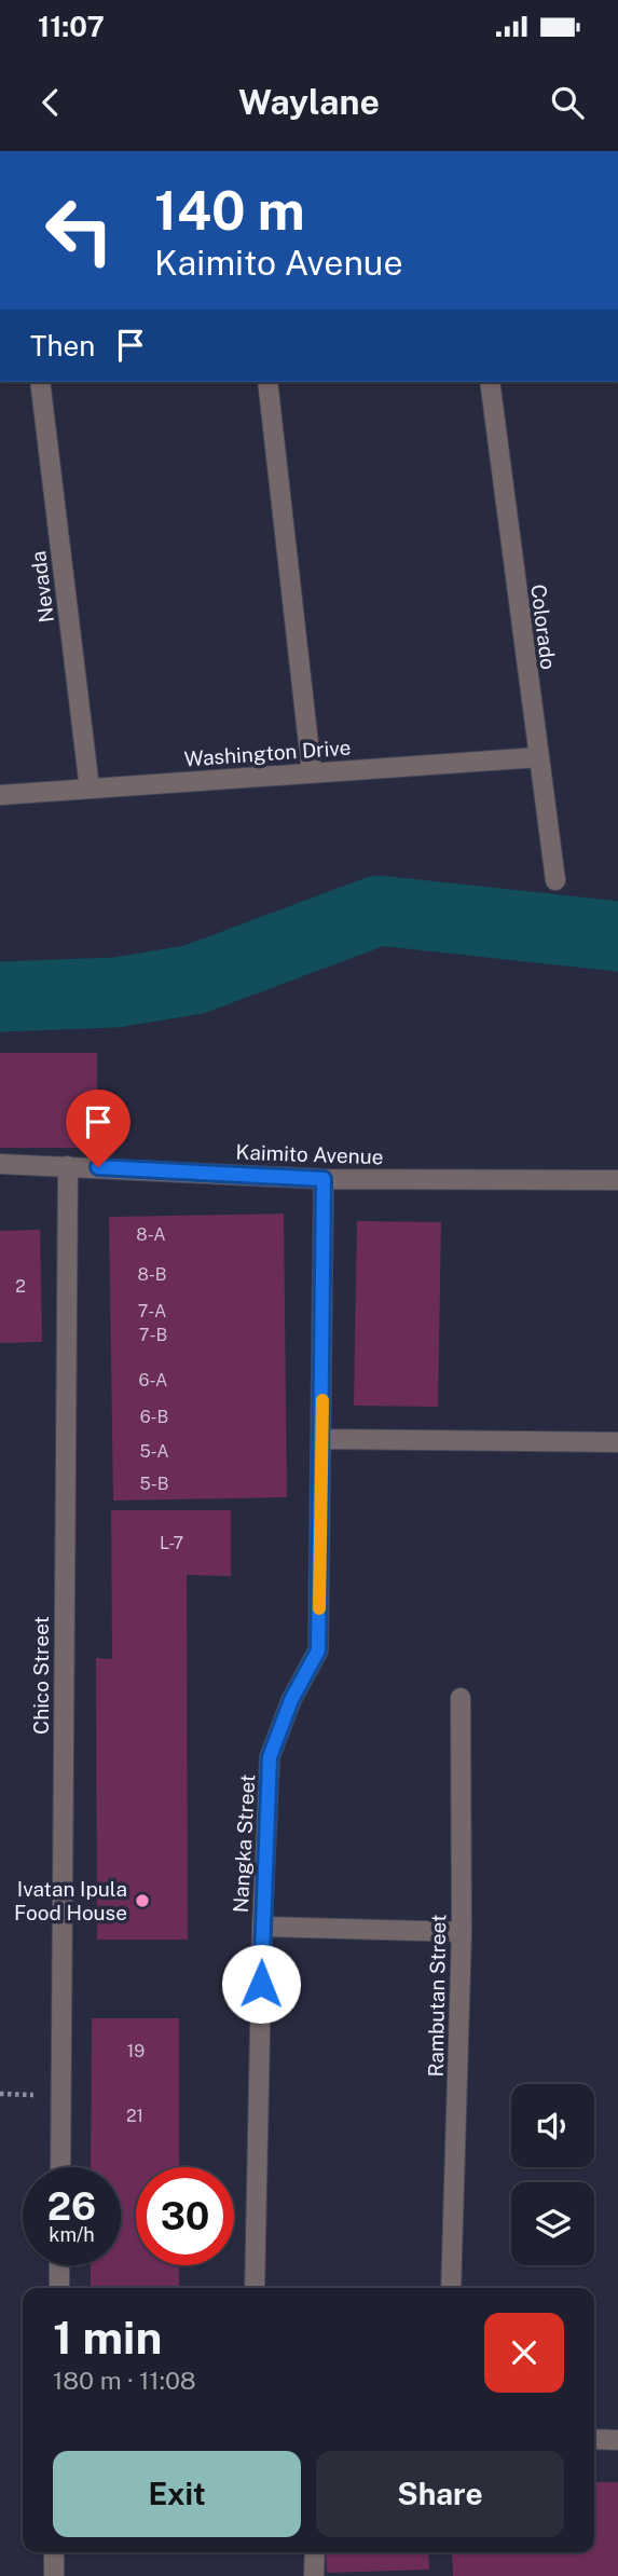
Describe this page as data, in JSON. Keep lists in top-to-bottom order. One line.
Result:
{"streets":{"street":["Nevada","Colorado","Washington Drive","Kaimito Avenue","Chico Street","Nangka Street","Rambutan Street"]},"crossings":[["Nevada","Washington Drive"],["Colorado","Washington Drive"],["Kaimito Avenue","Chico Street"],["Kaimito Avenue","Nangka Street"]],"places":["Ivatan Ipula Food House"],"house_numbers":["8-A","8-B","2","7-A","7-B","6-A","6-B","5-A","5-B","L-7","19","21"],"page":{"status":"11:07","header":"Waylane","turn":["140 m","Kaimito Avenue"],"then":"Then","speed":"26 km/h","limit":"30","heading":["1 min","180 m · 11:08"],"buttons":["Exit","Share"]}}
